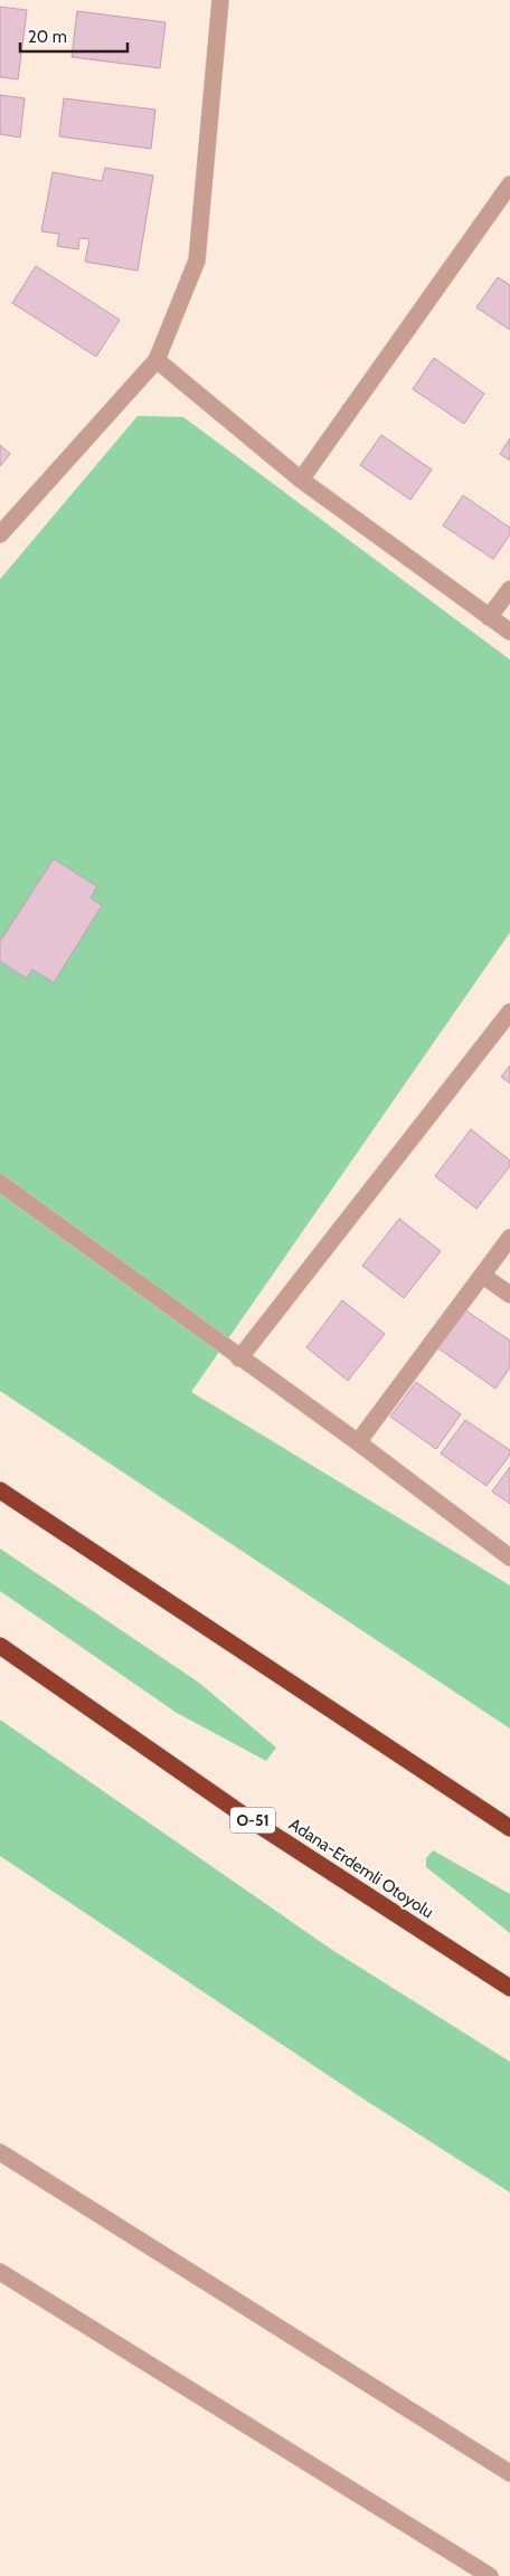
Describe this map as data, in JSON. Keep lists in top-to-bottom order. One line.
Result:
{"streets":{"highway":["O-51","Adana-Erdemli Otoyolu"]},"scale_bar":"20 m"}
